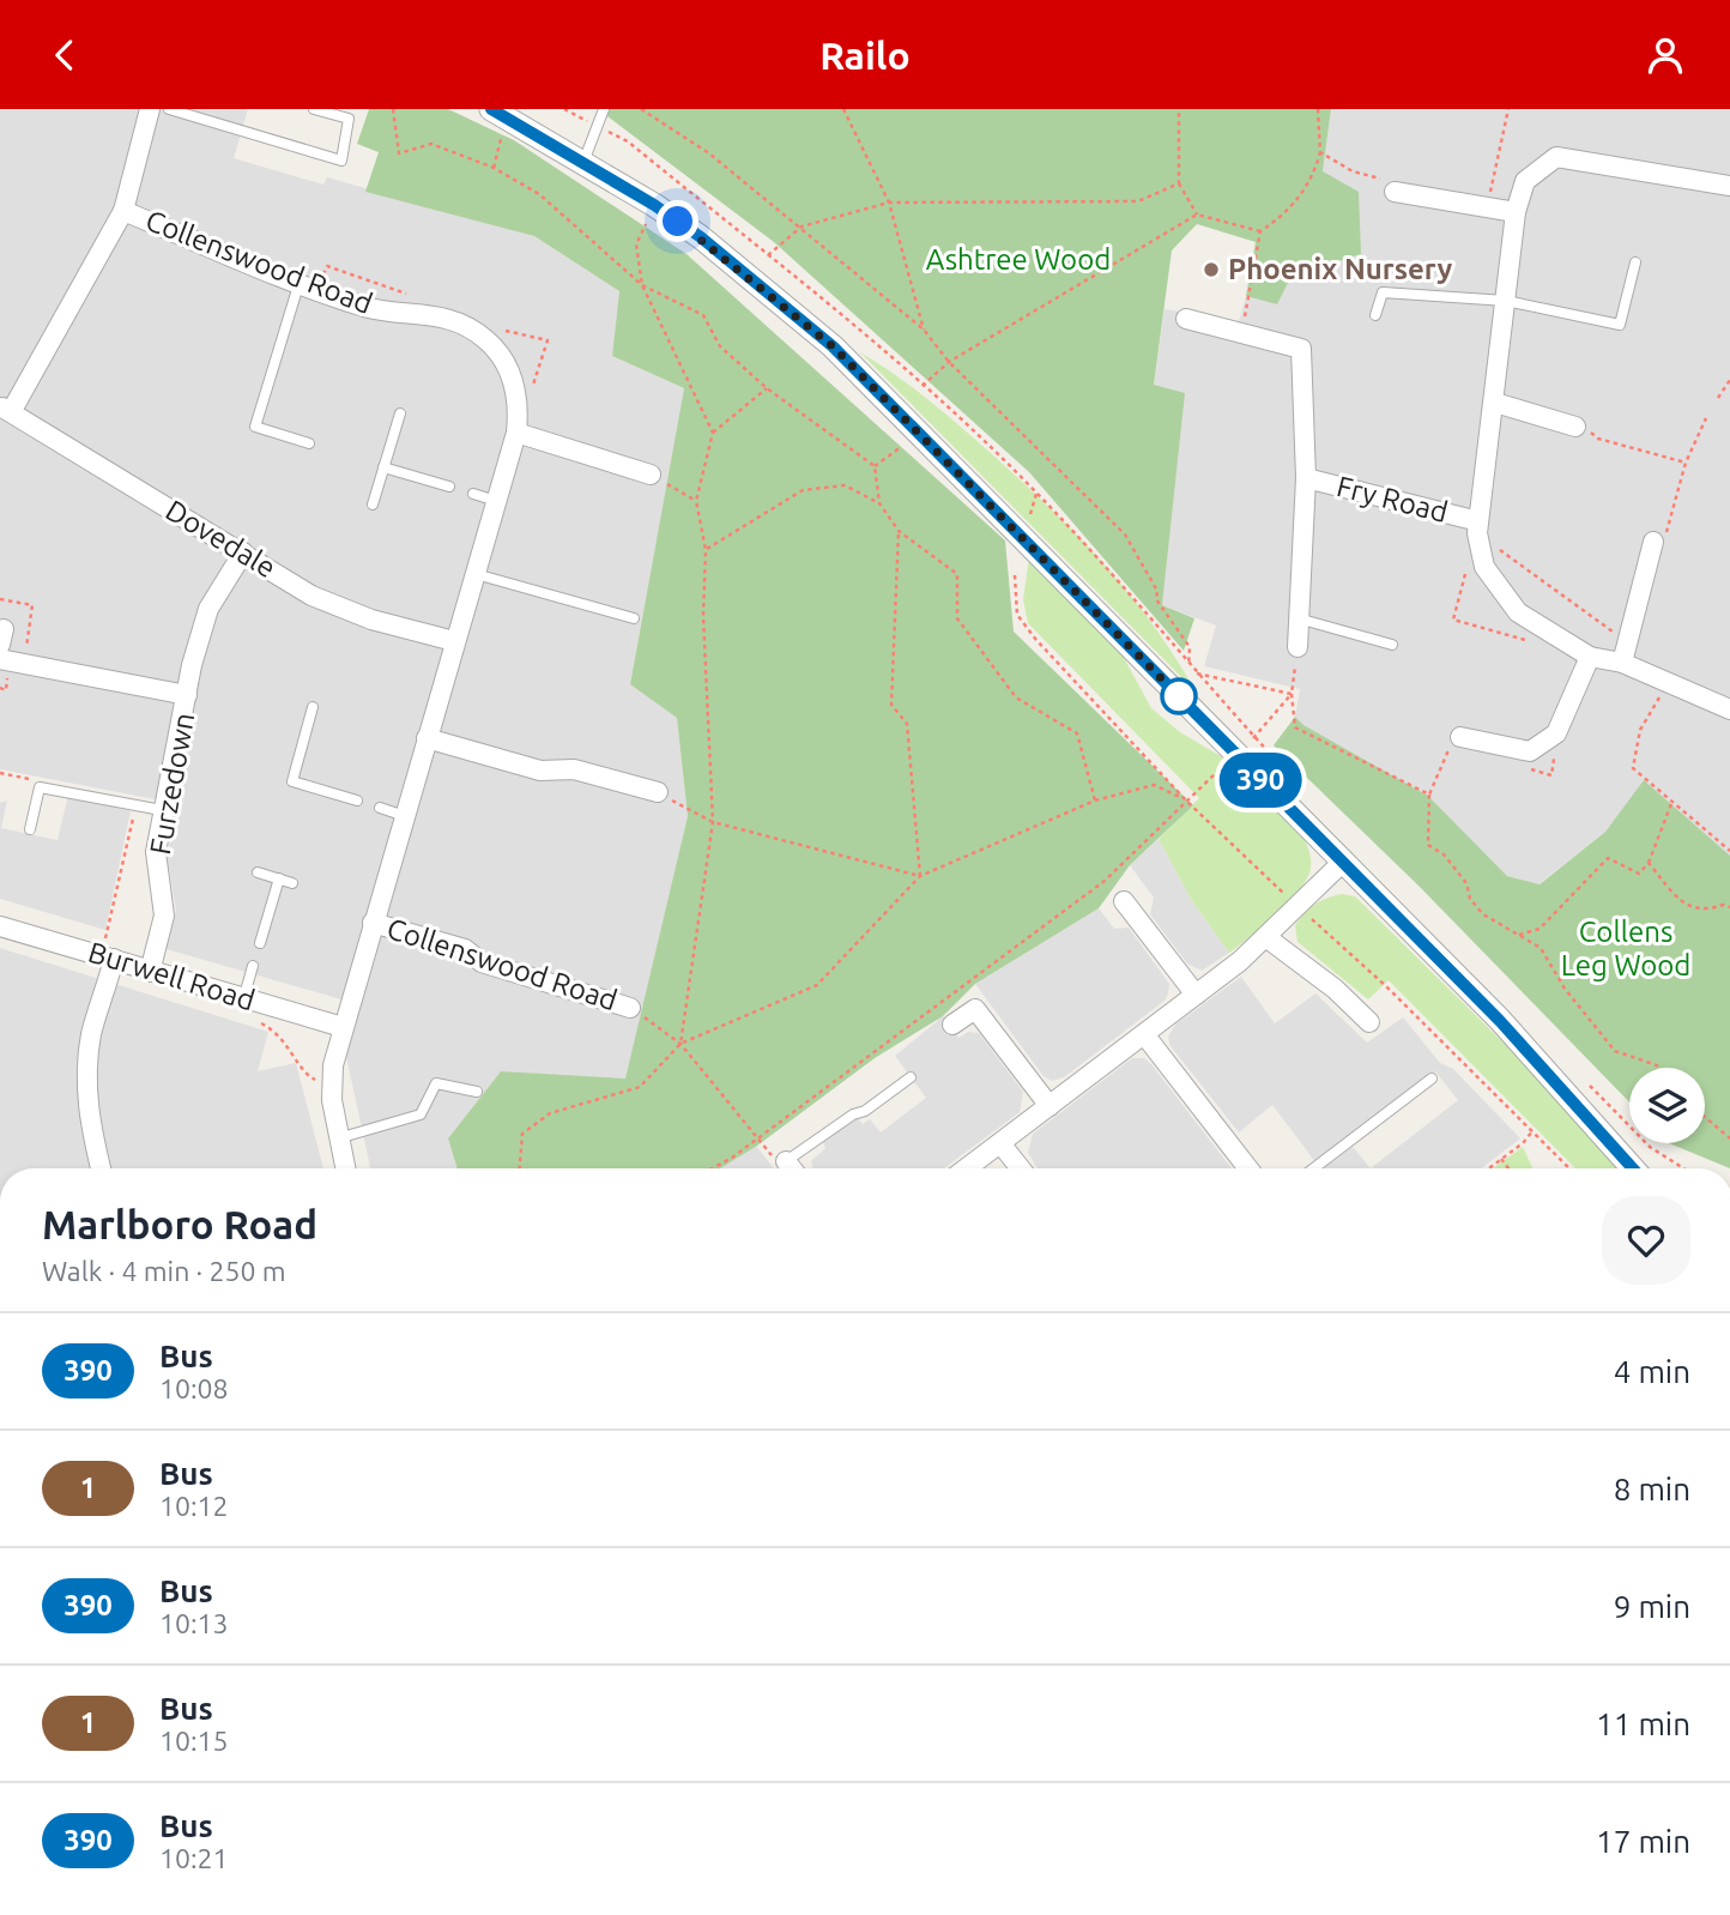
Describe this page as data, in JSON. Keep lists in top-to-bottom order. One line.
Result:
{"streets":{"street":["Collenswood Road","Fry Road","Dovedale","Furzedown","Burwell Road"]},"crossings":[["Collenswood Road","Dovedale"],["Collenswood Road","Burwell Road"],["Dovedale","Furzedown"],["Furzedown","Burwell Road"]],"parks":["Ashtree Wood","Collens Leg Wood"],"places":["Phoenix Nursery"],"lines":["bus line 390"],"page":{"header":"Railo","on_map":"390","heading":["Marlboro Road","Walk · 4 min · 250 m"],"list":[{"mark":"390","name":"Bus","note":"10:08","value":"4 min"},{"mark":"1","name":"Bus","note":"10:12","value":"8 min"},{"mark":"390","name":"Bus","note":"10:13","value":"9 min"},{"mark":"1","name":"Bus","note":"10:15","value":"11 min"},{"mark":"390","name":"Bus","note":"10:21","value":"17 min"}]}}
